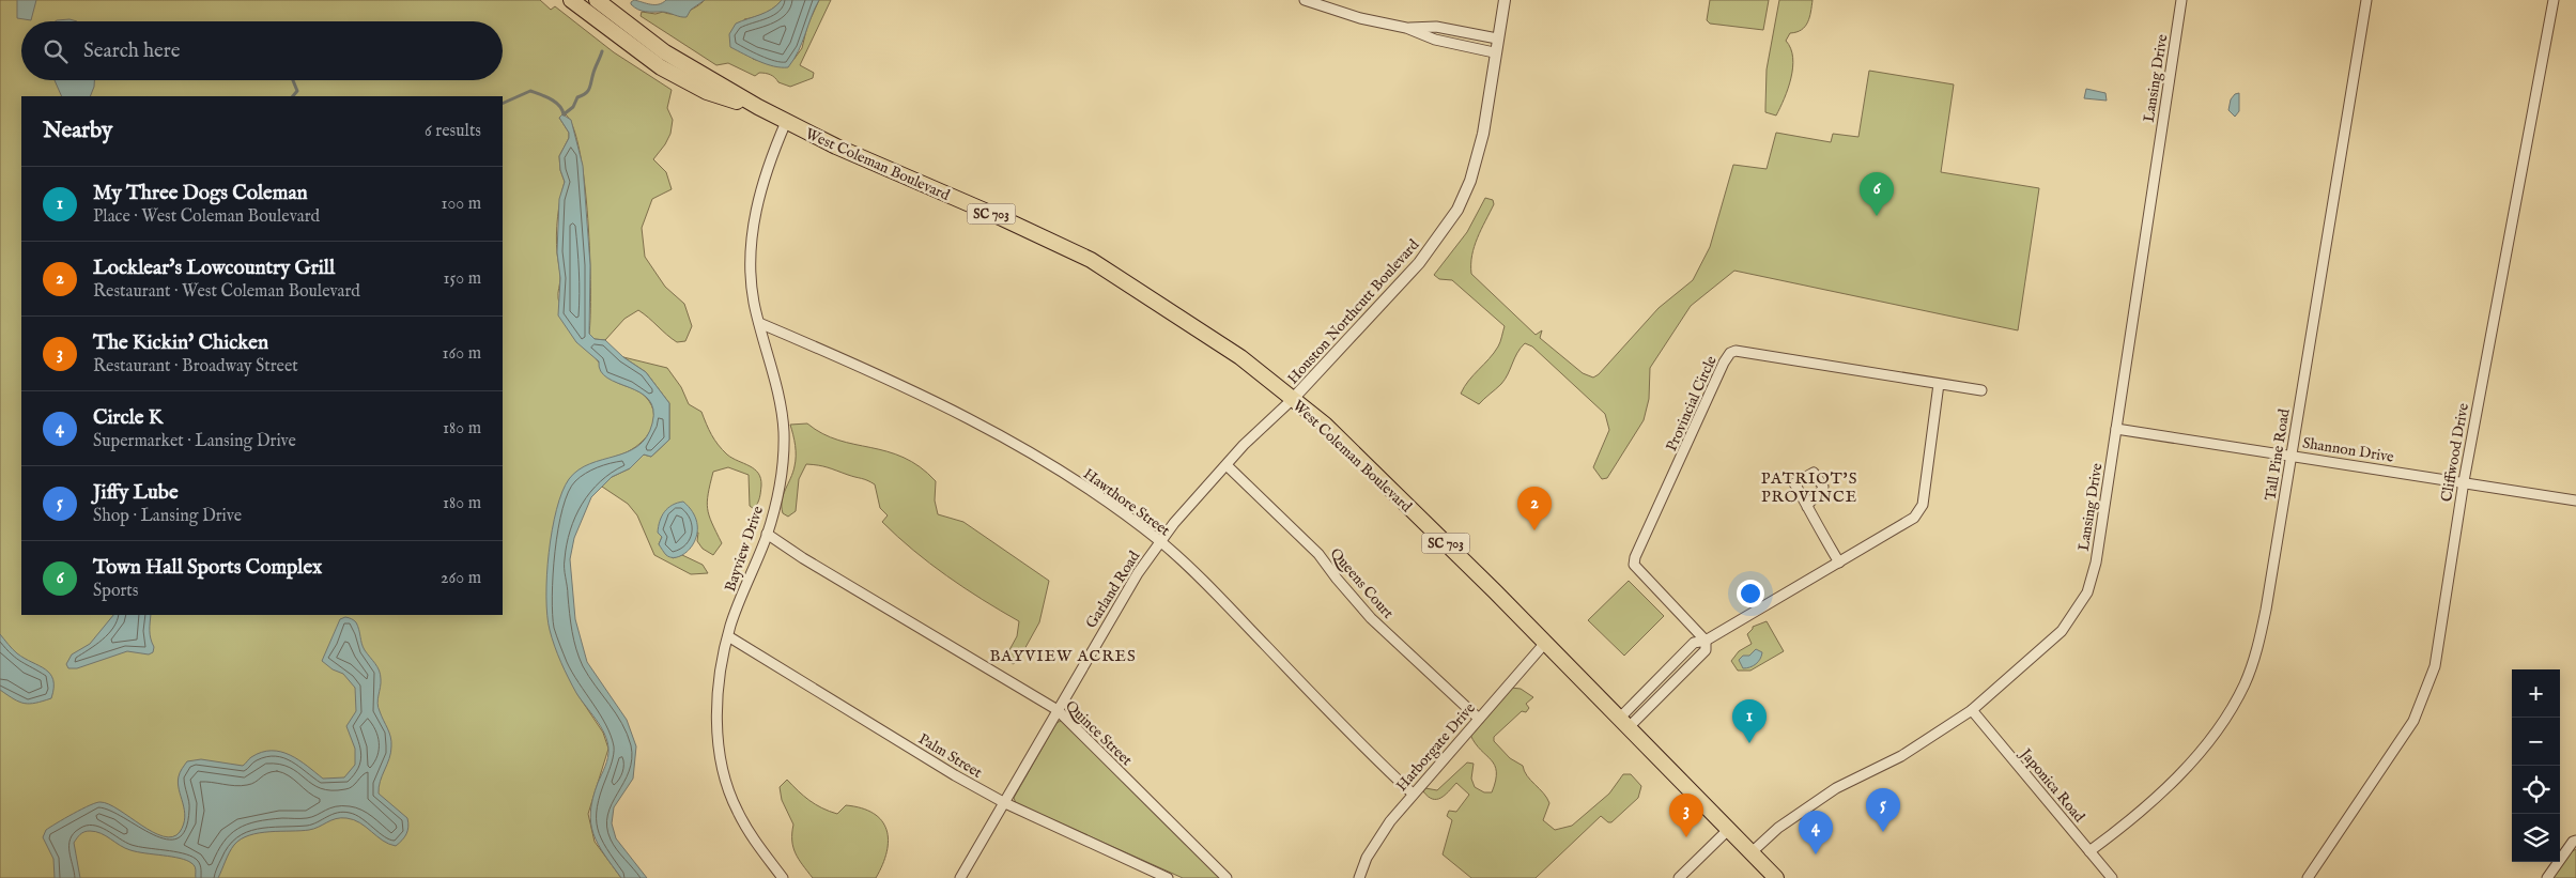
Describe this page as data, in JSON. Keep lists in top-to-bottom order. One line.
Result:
{"streets":{"main road":["West Coleman Boulevard","SC 703"],"street":["Lansing Drive","Houston Northcutt Boulevard","Provincial Circle","Shannon Drive","Cliffwood Drive","Tall Pine Road","Hawthore Street","Bayview Drive","Queens Court","Garland Road","Quince Street","Harborgate Drive","Palm Street","Japonica Road"]},"crossings":[["Lansing Drive","West Coleman Boulevard"],["Lansing Drive","Shannon Drive"],["Lansing Drive","Japonica Road"],["West Coleman Boulevard","Houston Northcutt Boulevard"],["West Coleman Boulevard","Bayview Drive"],["West Coleman Boulevard","Garland Road"],["West Coleman Boulevard","Harborgate Drive"],["Houston Northcutt Boulevard","Garland Road"],["Shannon Drive","Cliffwood Drive"],["Shannon Drive","Tall Pine Road"],["Tall Pine Road","Japonica Road"],["Hawthore Street","Bayview Drive"],["Hawthore Street","Garland Road"],["Hawthore Street","Harborgate Drive"],["Bayview Drive","Quince Street"],["Bayview Drive","Palm Street"],["Queens Court","Garland Road"],["Queens Court","Harborgate Drive"],["Garland Road","Quince Street"],["Garland Road","Palm Street"]],"districts":["PATRIOT'S PROVINCE","BAYVIEW ACRES"],"page":{"search":"Search here","heading":["Nearby","6 results"],"list":[{"mark":"1","name":"My Three Dogs Coleman","note":"Place · West Coleman Boulevard","value":"100 m"},{"mark":"2","name":"Locklear's Lowcountry Grill","note":"Restaurant · West Coleman Boulevard","value":"150 m"},{"mark":"3","name":"The Kickin' Chicken","note":"Restaurant · Broadway Street","value":"160 m"},{"mark":"4","name":"Circle K","note":"Supermarket · Lansing Drive","value":"180 m"},{"mark":"5","name":"Jiffy Lube","note":"Shop · Lansing Drive","value":"180 m"},{"mark":"6","name":"Town Hall Sports Complex","note":"Sports","value":"260 m"}],"pins":["6","2","1","5","3","4"],"map_buttons":["+","−"]}}
